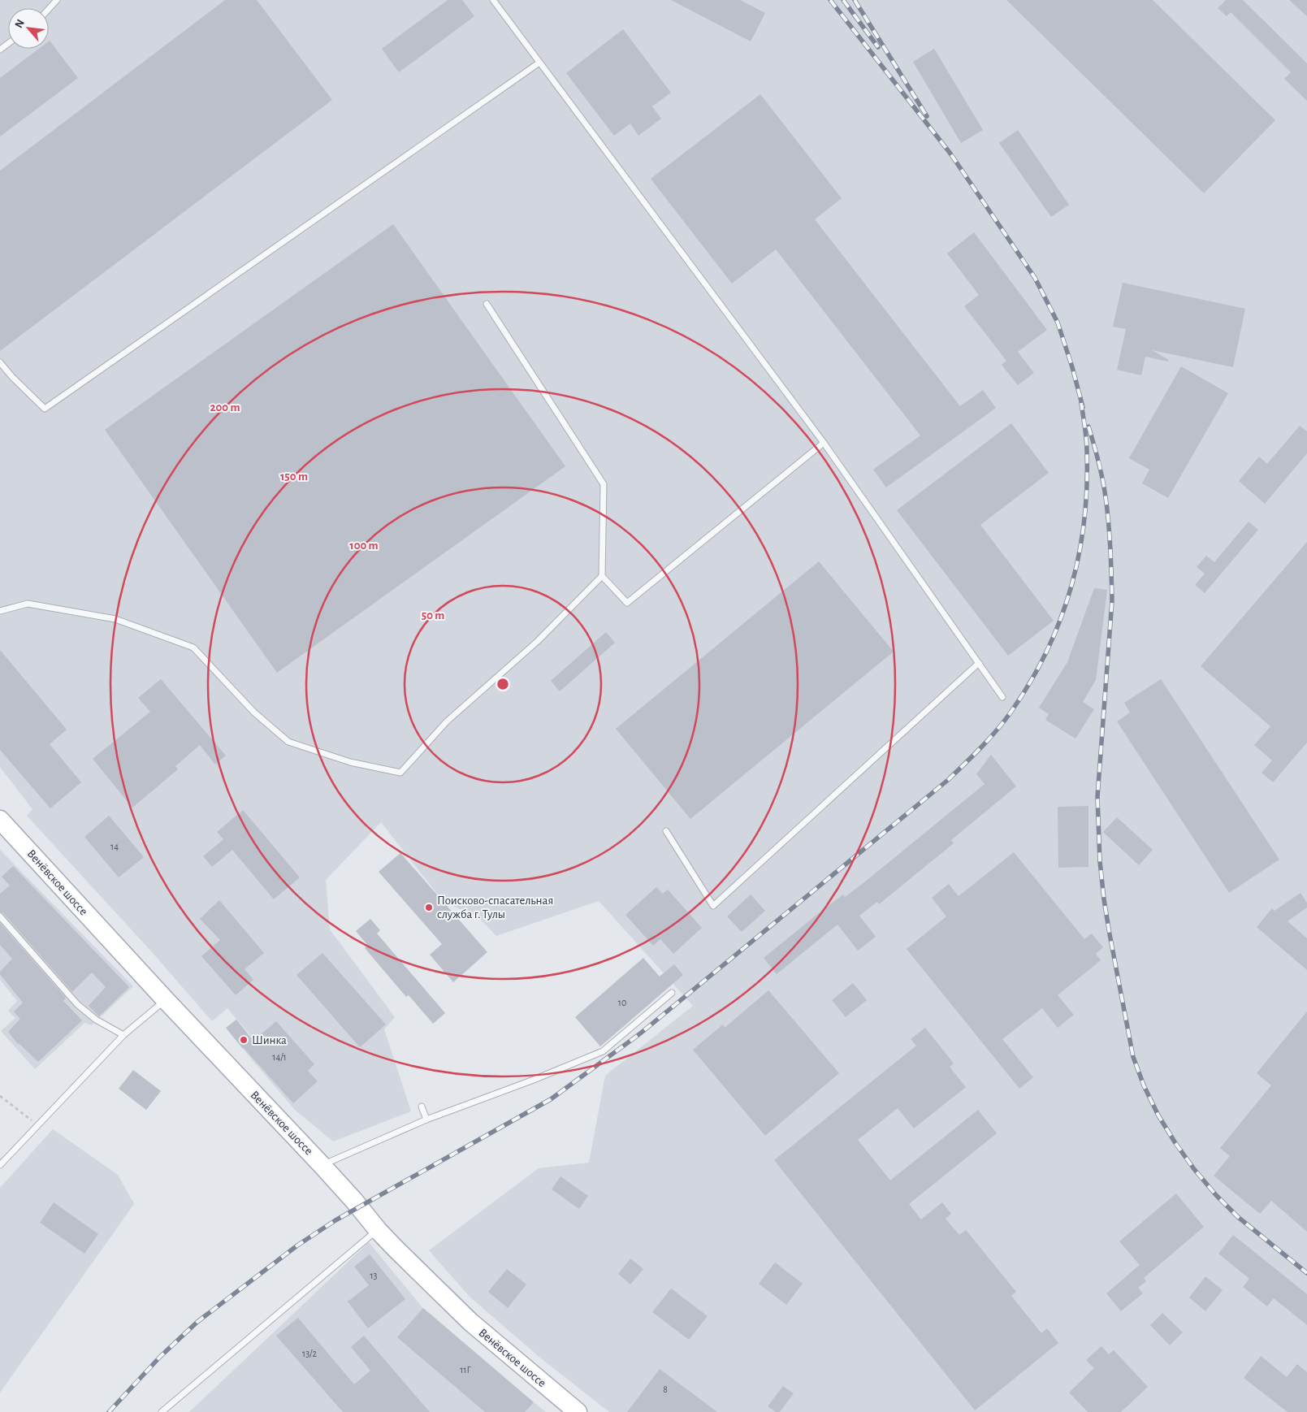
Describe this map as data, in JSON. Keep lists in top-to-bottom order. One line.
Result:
{"streets":{"main road":["Венёвское шоссе"]},"places":["Поисково-спасательная служба г. Тулы","Шинка"],"house_numbers":["14","10","14/1","13","13/2","11Г","8"],"north":"top left","rings":["200 m","150 m","100 m","50 m"]}
